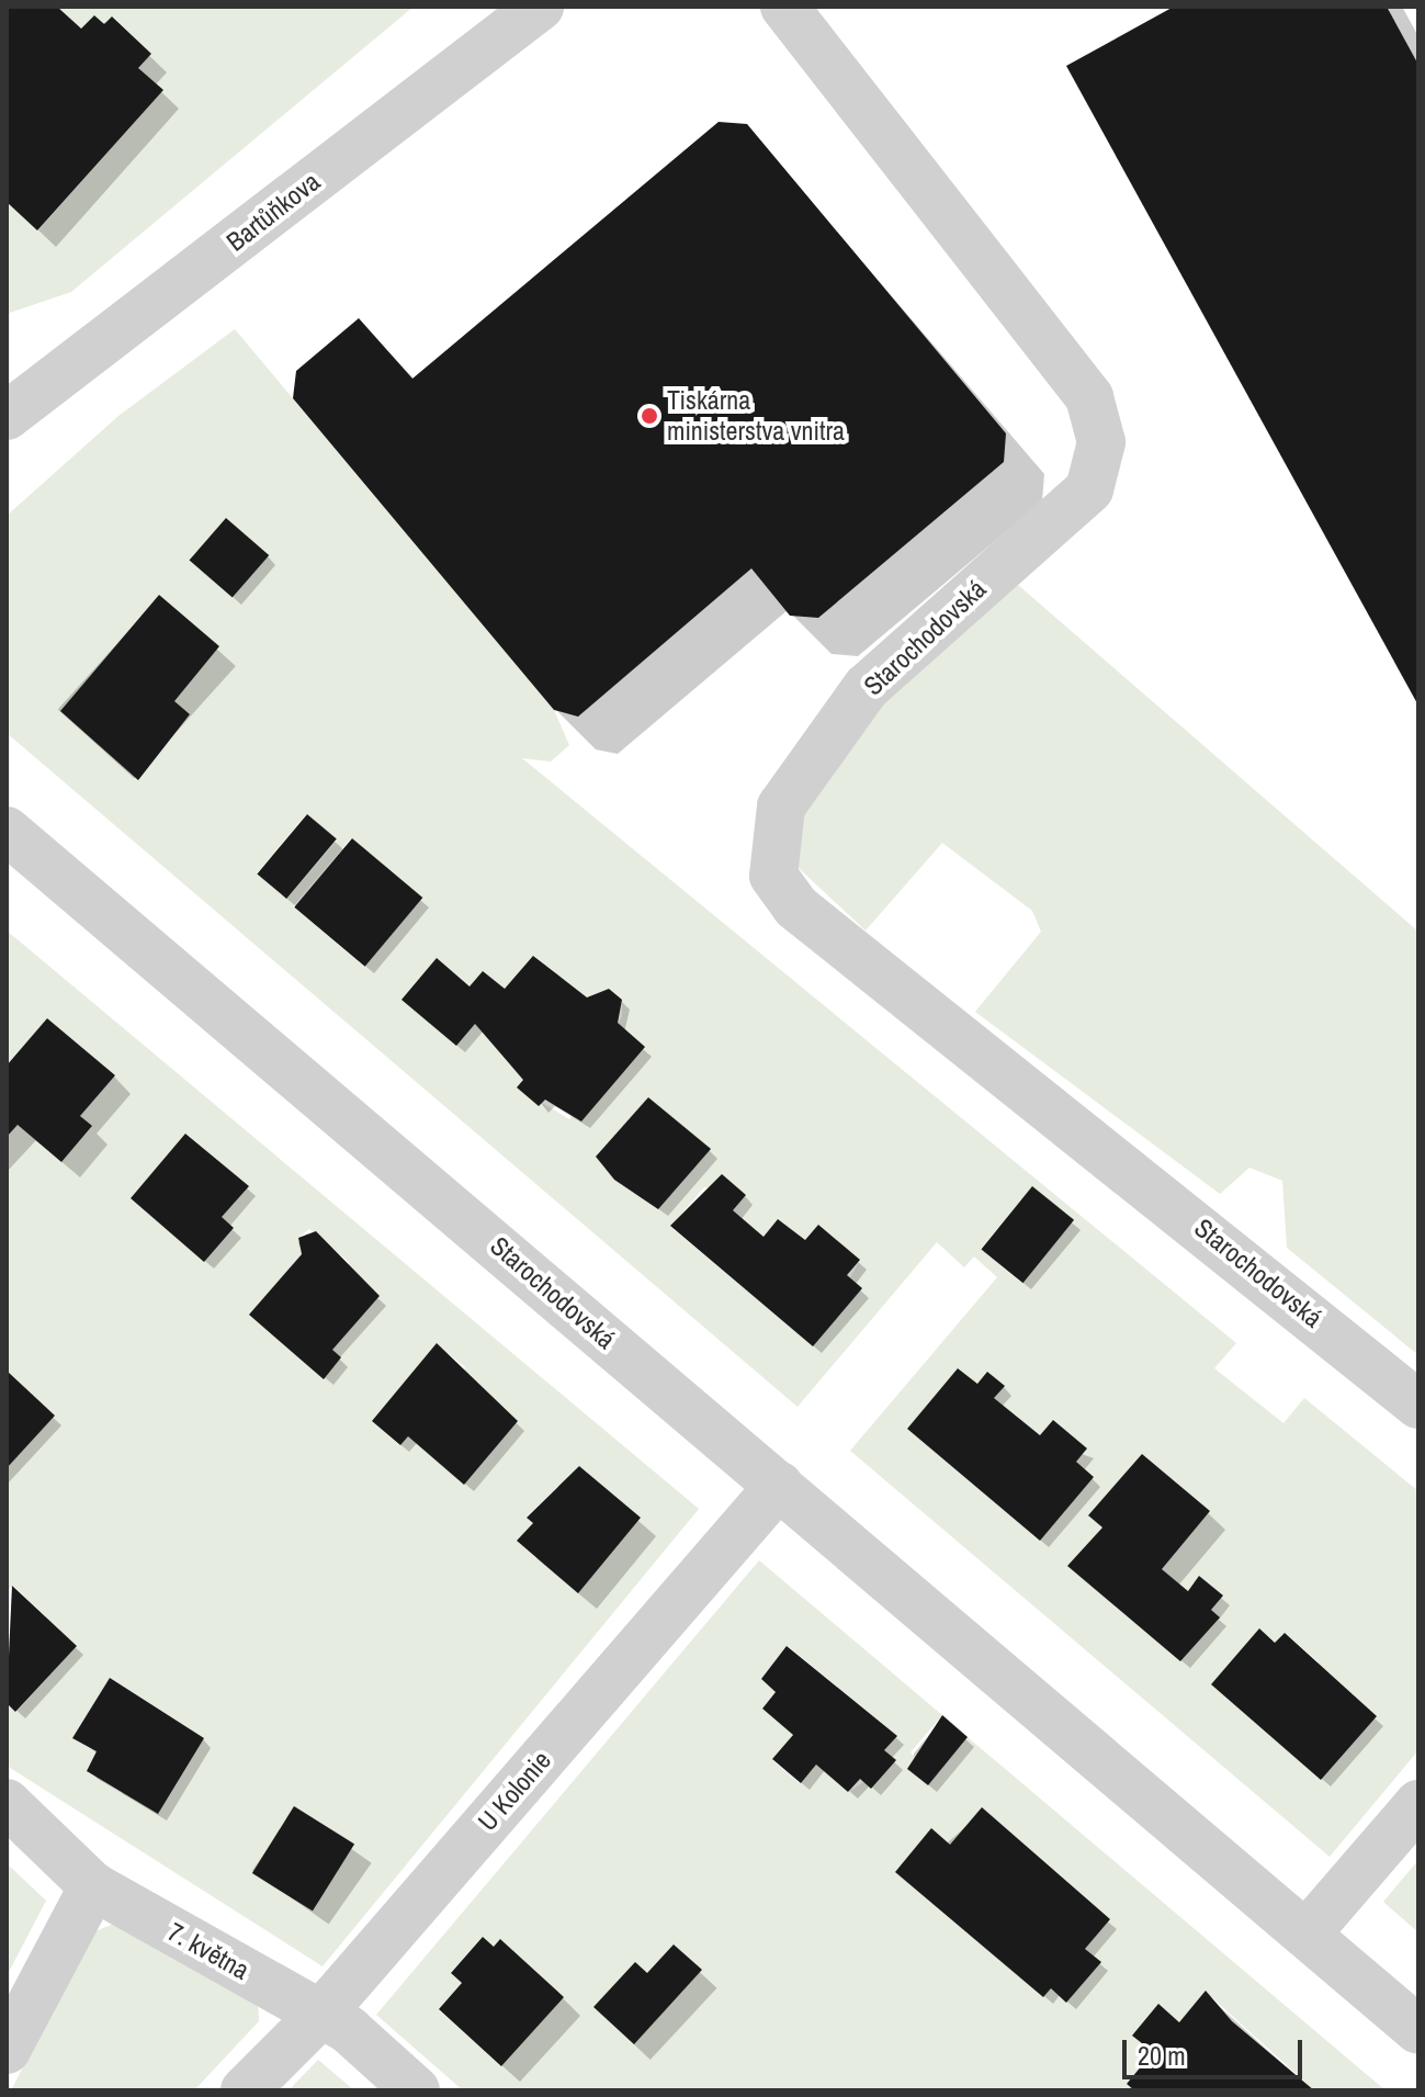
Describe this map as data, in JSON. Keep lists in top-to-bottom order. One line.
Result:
{"streets":{"street":["Bartůňkova","Starochodovská","U Kolonie","7. května"]},"crossings":[["Starochodovská","U Kolonie"],["U Kolonie","7. května"]],"places":["Tiskárna ministerstva vnitra"],"scale_bar":"20 m"}
